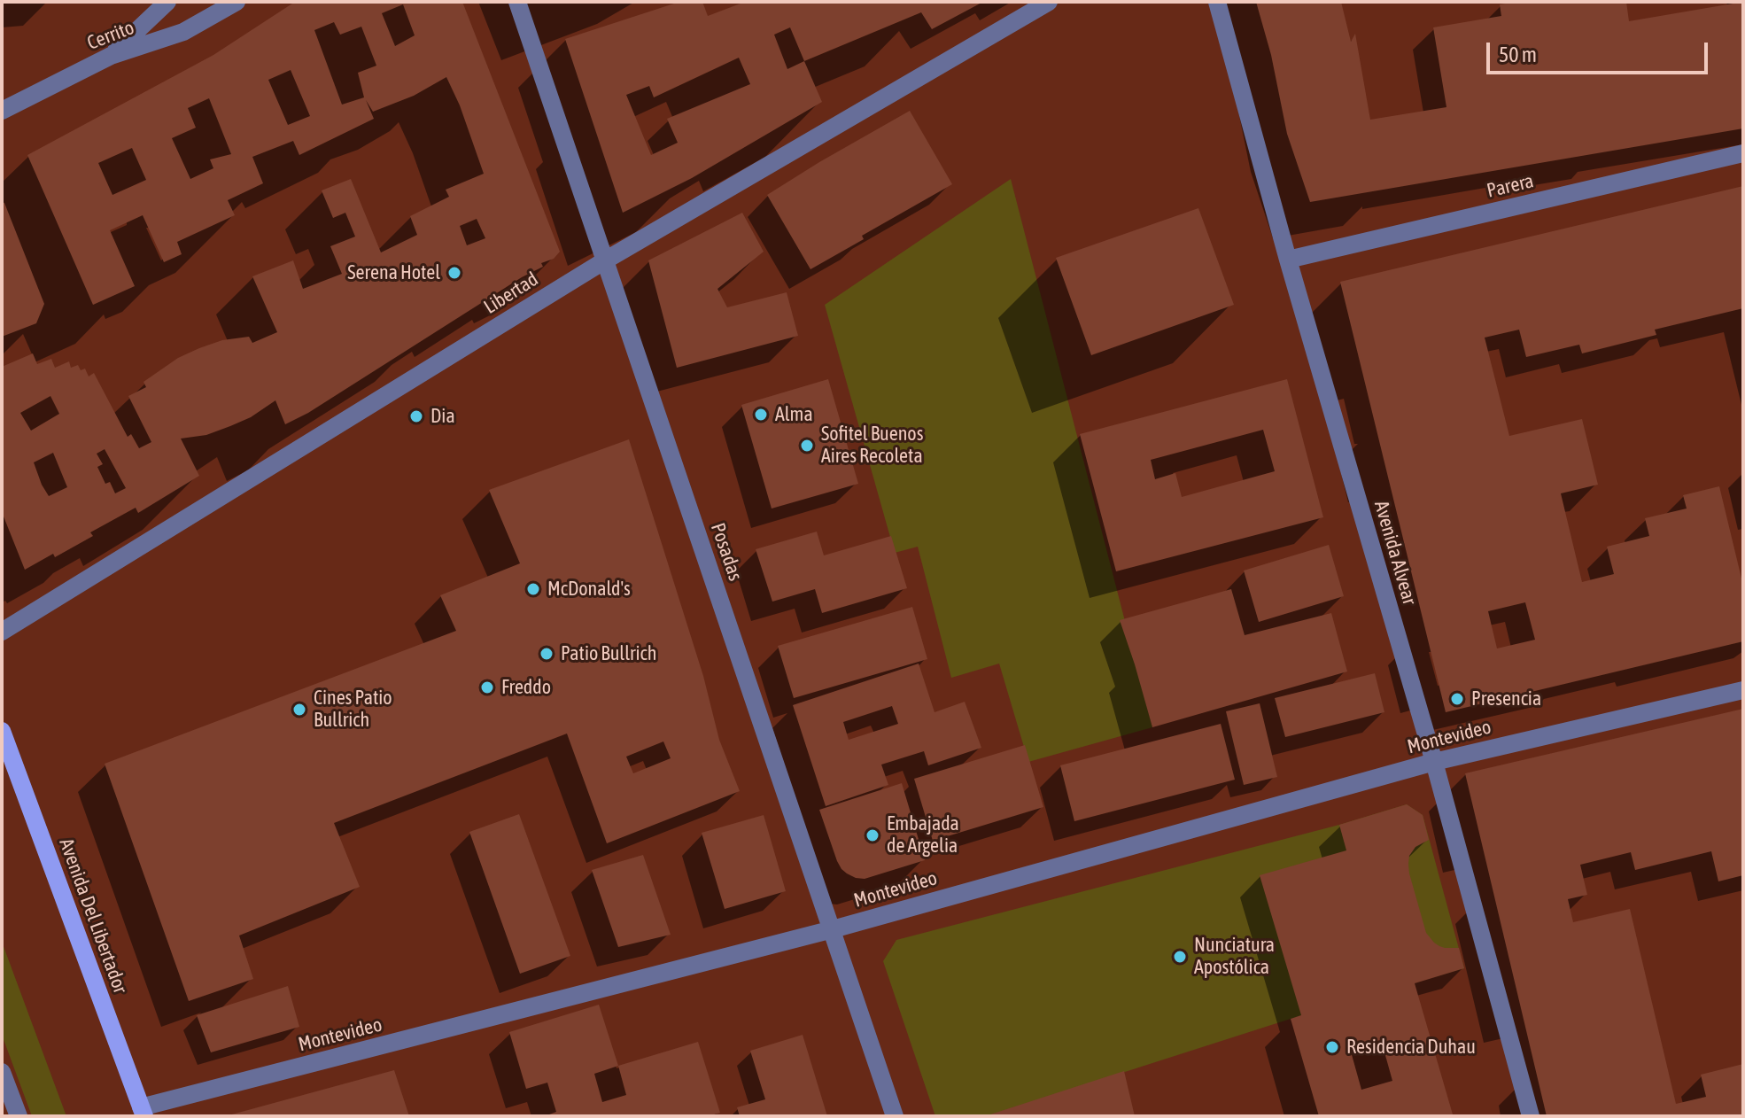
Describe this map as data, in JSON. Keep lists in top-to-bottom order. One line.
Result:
{"streets":{"main road":["Avenida Del Libertador"],"street":["Cerrito","Parera","Libertad","Posadas","Avenida Alvear","Montevideo"]},"crossings":[["Parera","Avenida Alvear"],["Libertad","Posadas"],["Posadas","Montevideo"],["Avenida Alvear","Montevideo"],["Montevideo","Avenida Del Libertador"]],"places":["Serena Hotel","Alma","Dia","Sofitel Buenos Aires Recoleta","McDonald's","Patio Bullrich","Freddo","Presencia","Cines Patio Bullrich","Embajada de Argelia","Nunciatura Apostólica","Residencia Duhau"],"scale_bar":"50 m"}
